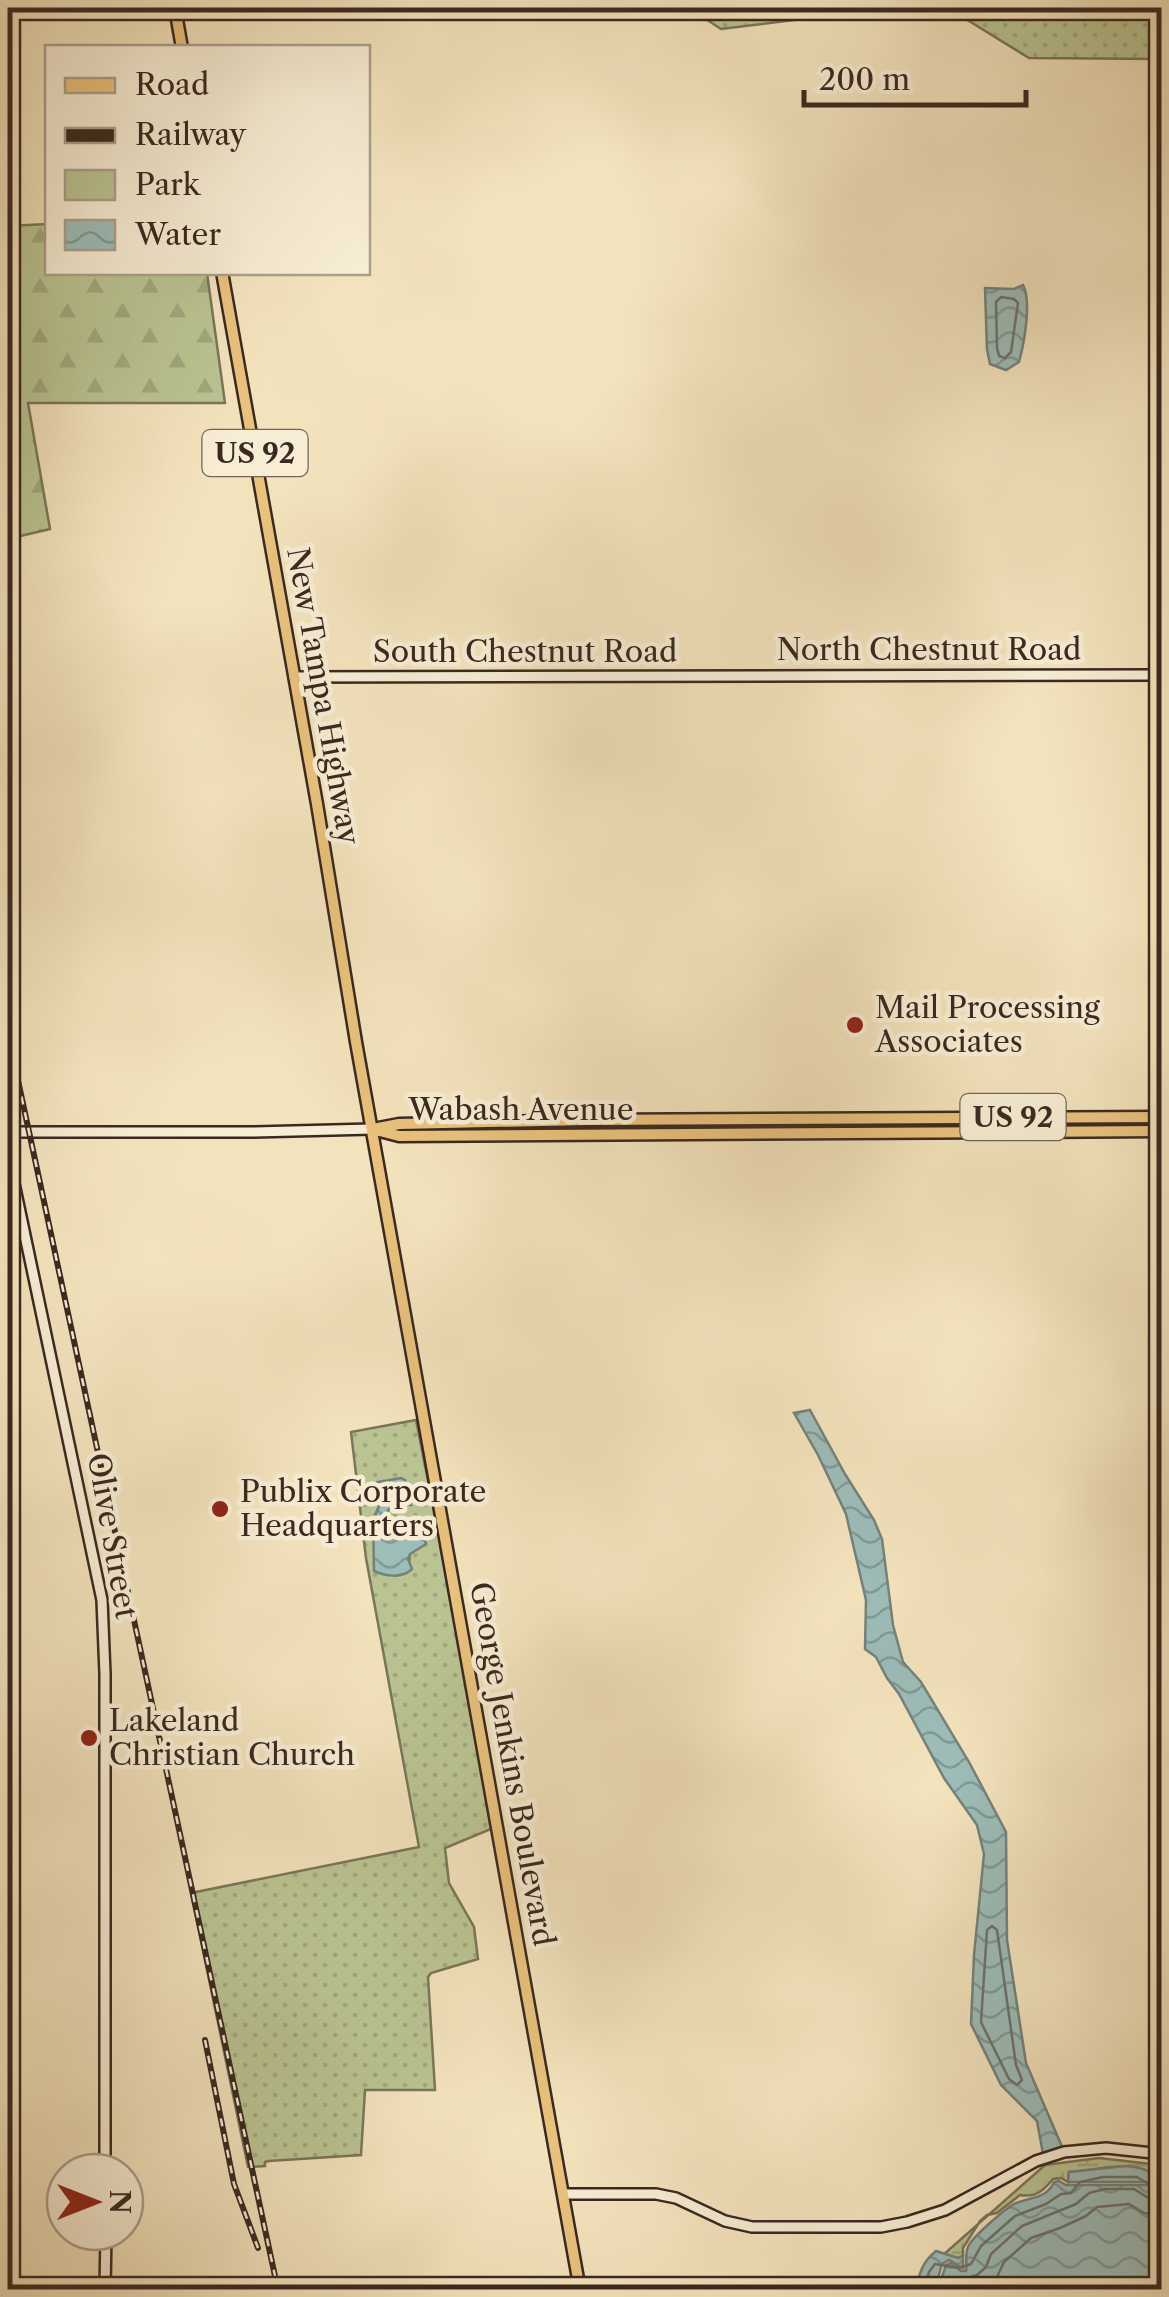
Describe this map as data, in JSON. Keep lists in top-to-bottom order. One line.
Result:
{"streets":{"main road":["US 92","New Tampa Highway","Wabash Avenue","George Jenkins Boulevard"],"street":["North Chestnut Road","South Chestnut Road","Olive Street"]},"crossings":[["North Chestnut Road","South Chestnut Road"],["South Chestnut Road","New Tampa Highway"],["New Tampa Highway","Wabash Avenue"],["New Tampa Highway","George Jenkins Boulevard"],["Wabash Avenue","George Jenkins Boulevard"]],"places":["Mail Processing Associates","Publix Corporate Headquarters","Lakeland Christian Church"],"legend":["Road","Railway","Park","Water"],"scale_bar":"200 m","north":"right"}
